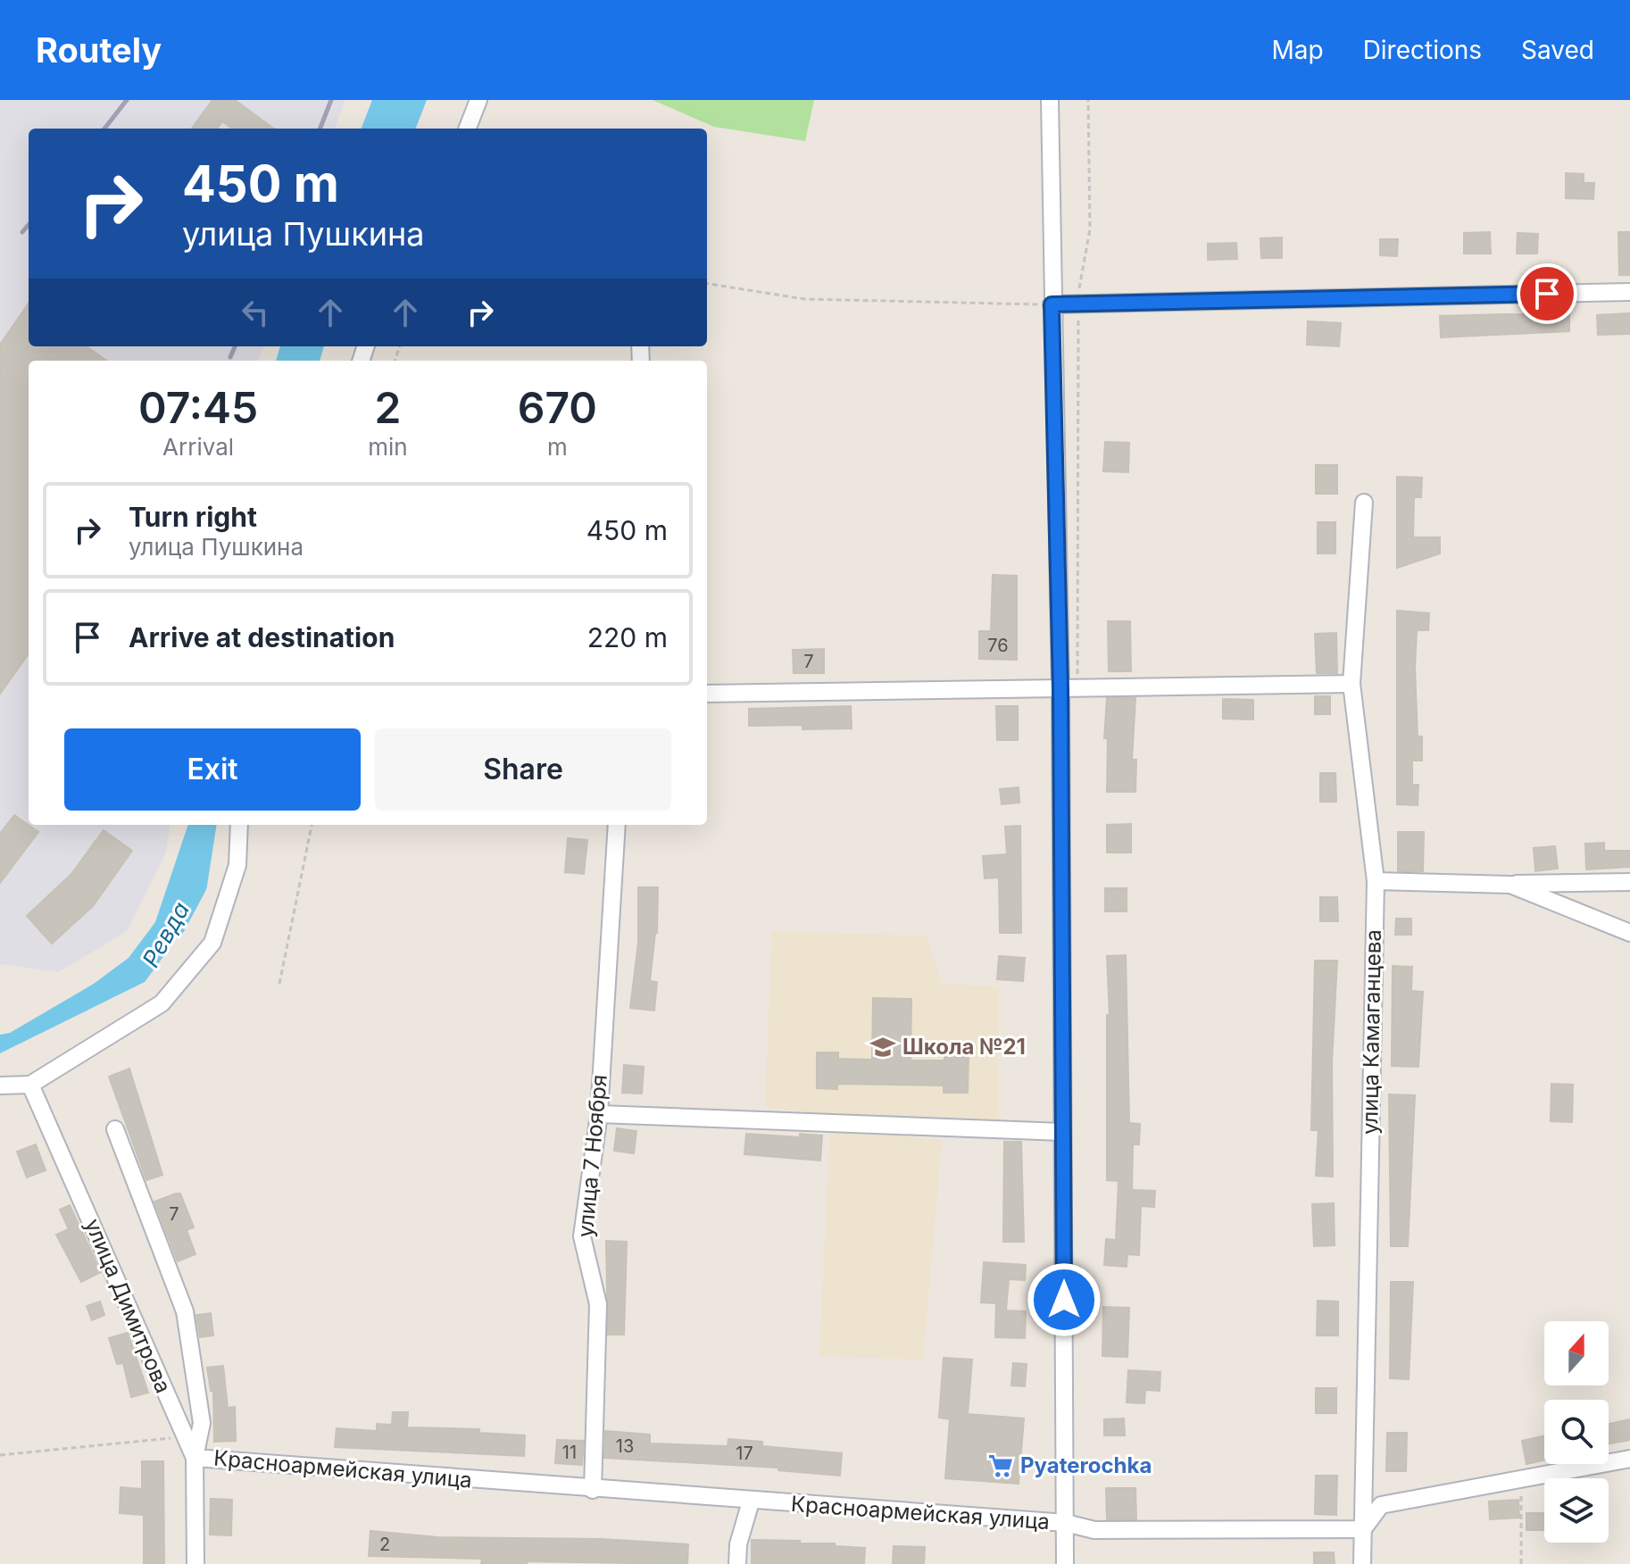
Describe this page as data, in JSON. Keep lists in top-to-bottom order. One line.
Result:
{"streets":{"street":["улица Камаганцева","улица 7 Ноября","улица Димитрова","Красноармейская улица"]},"crossings":[["улица Камаганцева","Красноармейская улица"],["улица 7 Ноября","Красноармейская улица"],["улица Димитрова","Красноармейская улица"]],"water":["Ревда"],"places":{"school or university":["Школа №21"],"supermarket":["Pyaterochka"]},"house_numbers":["76","7","7","13","11","17","2"],"north":"top","page":{"header":"Routely","nav":["Map","Directions","Saved"],"turn":["450 m","улица Пушкина"],"eta":["07:45","Arrival","2","min","670","m"],"list":[{"name":"Turn right","note":"улица Пушкина","value":"450 m"},{"name":"Arrive at destination","value":"220 m"}],"buttons":["Exit","Share"]}}
